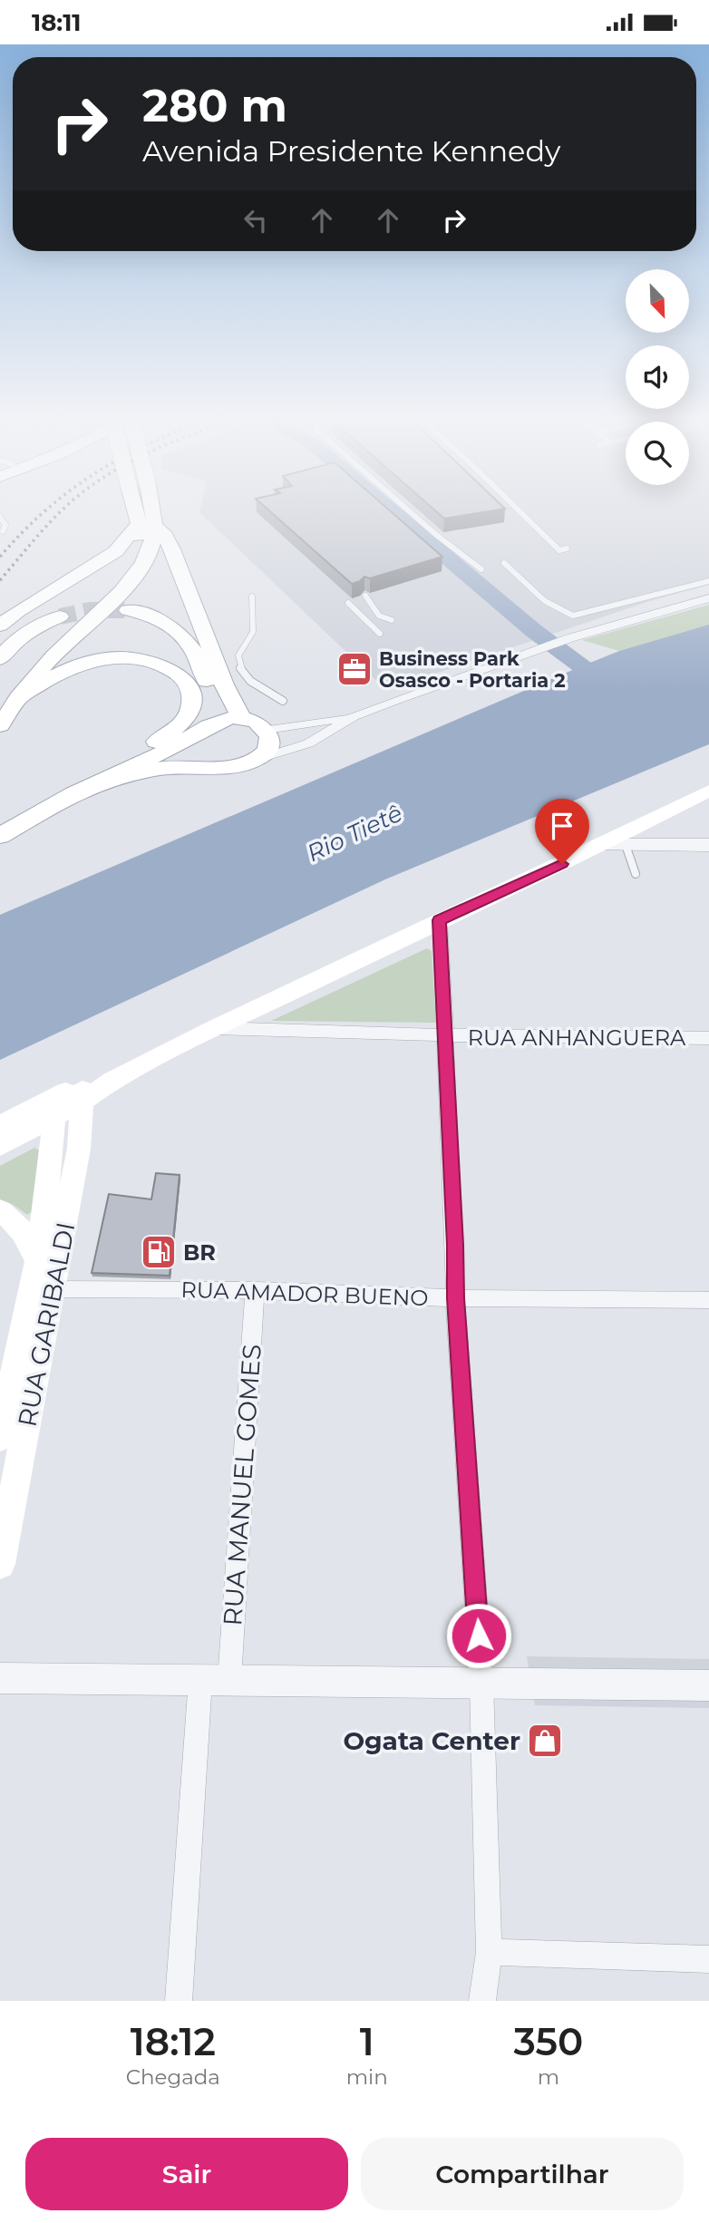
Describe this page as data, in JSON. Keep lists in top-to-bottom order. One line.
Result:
{"streets":{"main road":["RUA GARIBALDI"],"street":["RUA ANHANGUERA","RUA AMADOR BUENO","RUA MANUEL GOMES"]},"crossings":[["RUA AMADOR BUENO","RUA GARIBALDI"],["RUA AMADOR BUENO","RUA MANUEL GOMES"]],"water":["Rio Tietê"],"places":{"office":["Business Park Osasco - Portaria 2"],"fuel station":["BR"],"shop":["Ogata Center"]},"north":"bottom right","page":{"status":"18:11","turn":["280 m","Avenida Presidente Kennedy"],"eta":["18:12","Chegada","1","min","350","m"],"buttons":["Sair","Compartilhar"]}}
